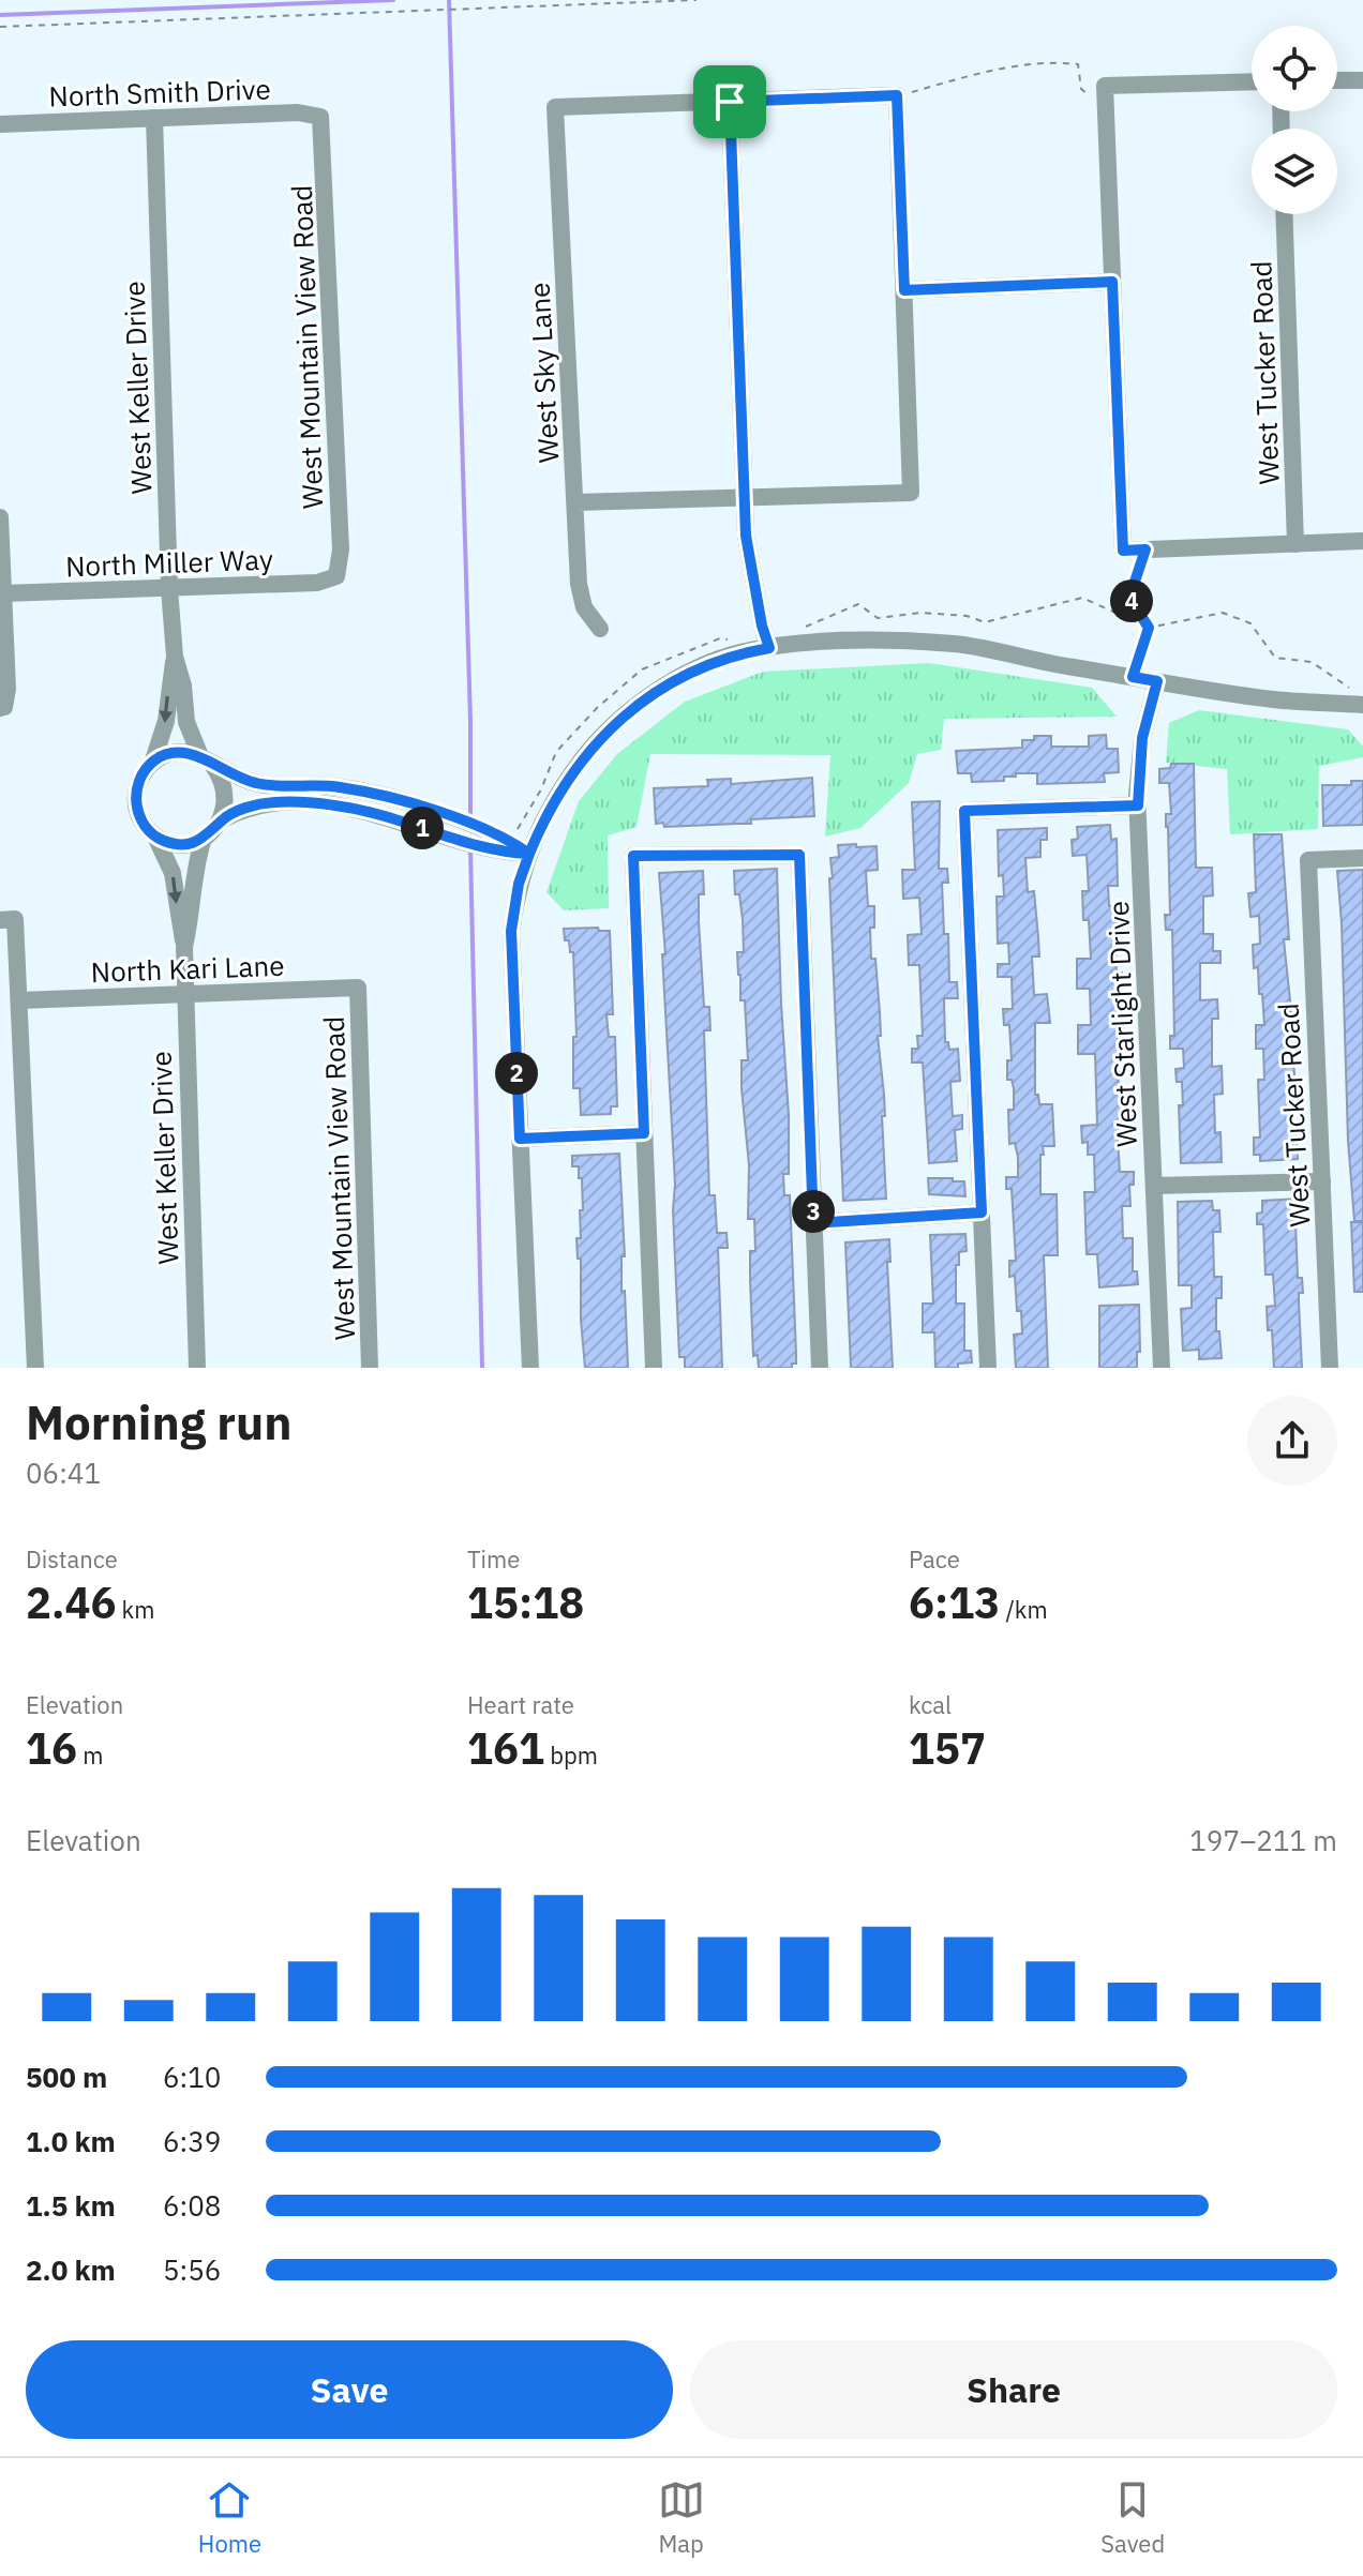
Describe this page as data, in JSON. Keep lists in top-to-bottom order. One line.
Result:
{"streets":{"street":["North Smith Drive","West Mountain View Road","West Sky Lane","West Tucker Road","West Keller Drive","North Miller Way","North Kari Lane","West Starlight Drive"]},"crossings":[["North Smith Drive","West Mountain View Road"],["North Smith Drive","West Keller Drive"],["West Mountain View Road","North Miller Way"],["West Mountain View Road","North Kari Lane"],["West Keller Drive","North Miller Way"],["West Keller Drive","North Kari Lane"]],"page":{"pins":["4","1","2","3"],"heading":["Morning run","06:41"],"stats":[["Distance","2.46 km"],["Time","15:18"],["Pace","6:13 /km"],["Elevation","16 m"],["Heart rate","161 bpm"],["kcal","157"]],"chart":["Elevation","197–211 m"],"list":[{"name":"500 m","note":"6:10"},{"name":"1.0 km","note":"6:39"},{"name":"1.5 km","note":"6:08"},{"name":"2.0 km","note":"5:56"}],"buttons":["Save","Share"],"tabs":["Home","Map","Saved"]}}
